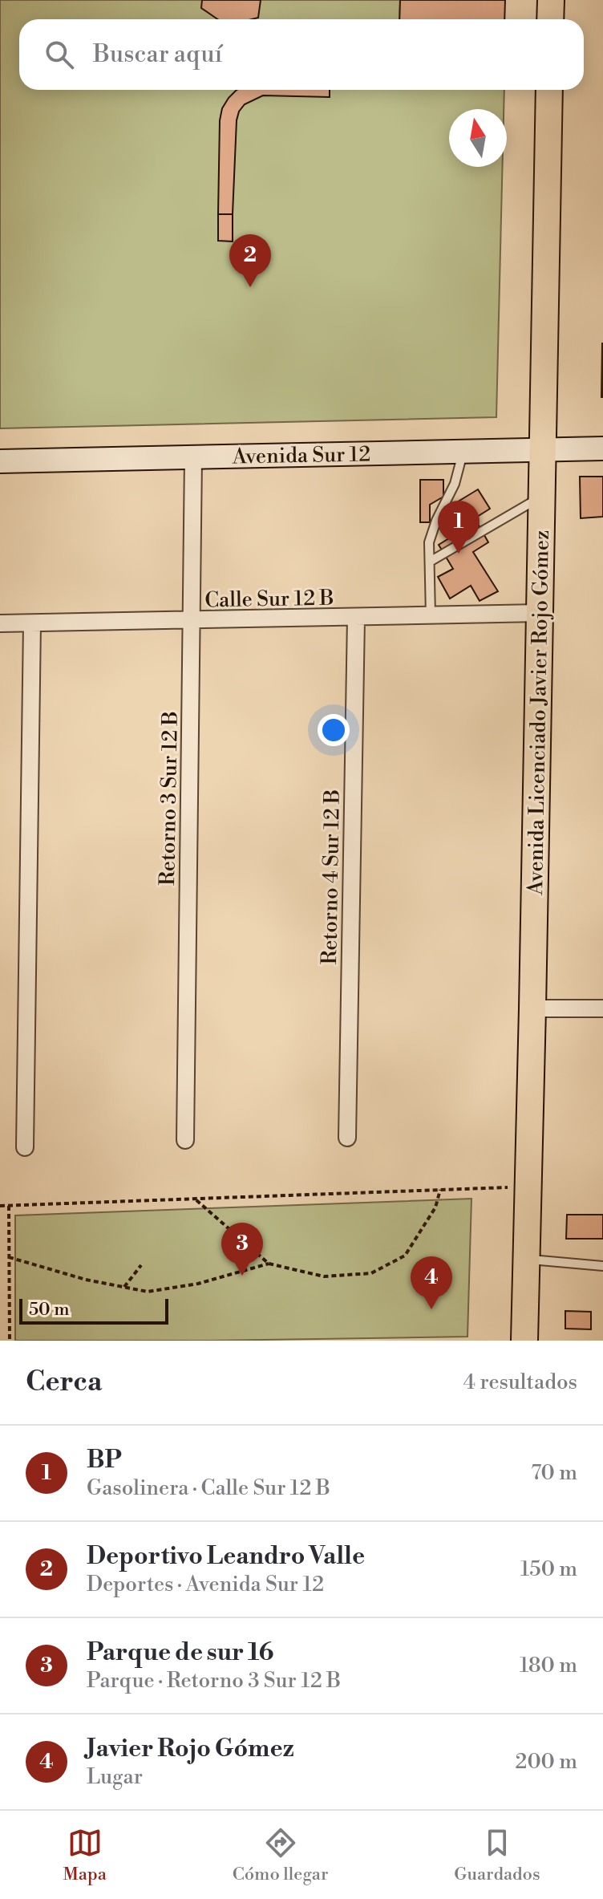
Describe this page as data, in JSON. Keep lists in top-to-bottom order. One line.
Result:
{"streets":{"main road":["Avenida Licenciado Javier Rojo Gómez"],"street":["Avenida Sur 12","Calle Sur 12 B","Retorno 3 Sur 12 B","Retorno 4 Sur 12 B"]},"crossings":[["Avenida Sur 12","Avenida Licenciado Javier Rojo Gómez"],["Avenida Sur 12","Retorno 3 Sur 12 B"],["Calle Sur 12 B","Avenida Licenciado Javier Rojo Gómez"],["Calle Sur 12 B","Retorno 3 Sur 12 B"],["Calle Sur 12 B","Retorno 4 Sur 12 B"]],"scale_bar":"50 m","north":"top","page":{"search":"Buscar aquí","pins":["2","1","3","4"],"scale":"50 m","heading":["Cerca","4 resultados"],"list":[{"mark":"1","name":"BP","note":"Gasolinera · Calle Sur 12 B","value":"70 m"},{"mark":"2","name":"Deportivo Leandro Valle","note":"Deportes · Avenida Sur 12","value":"150 m"},{"mark":"3","name":"Parque de sur 16","note":"Parque · Retorno 3 Sur 12 B","value":"180 m"},{"mark":"4","name":"Javier Rojo Gómez","note":"Lugar","value":"200 m"}],"nav":["Mapa","Cómo llegar","Guardados"]}}
